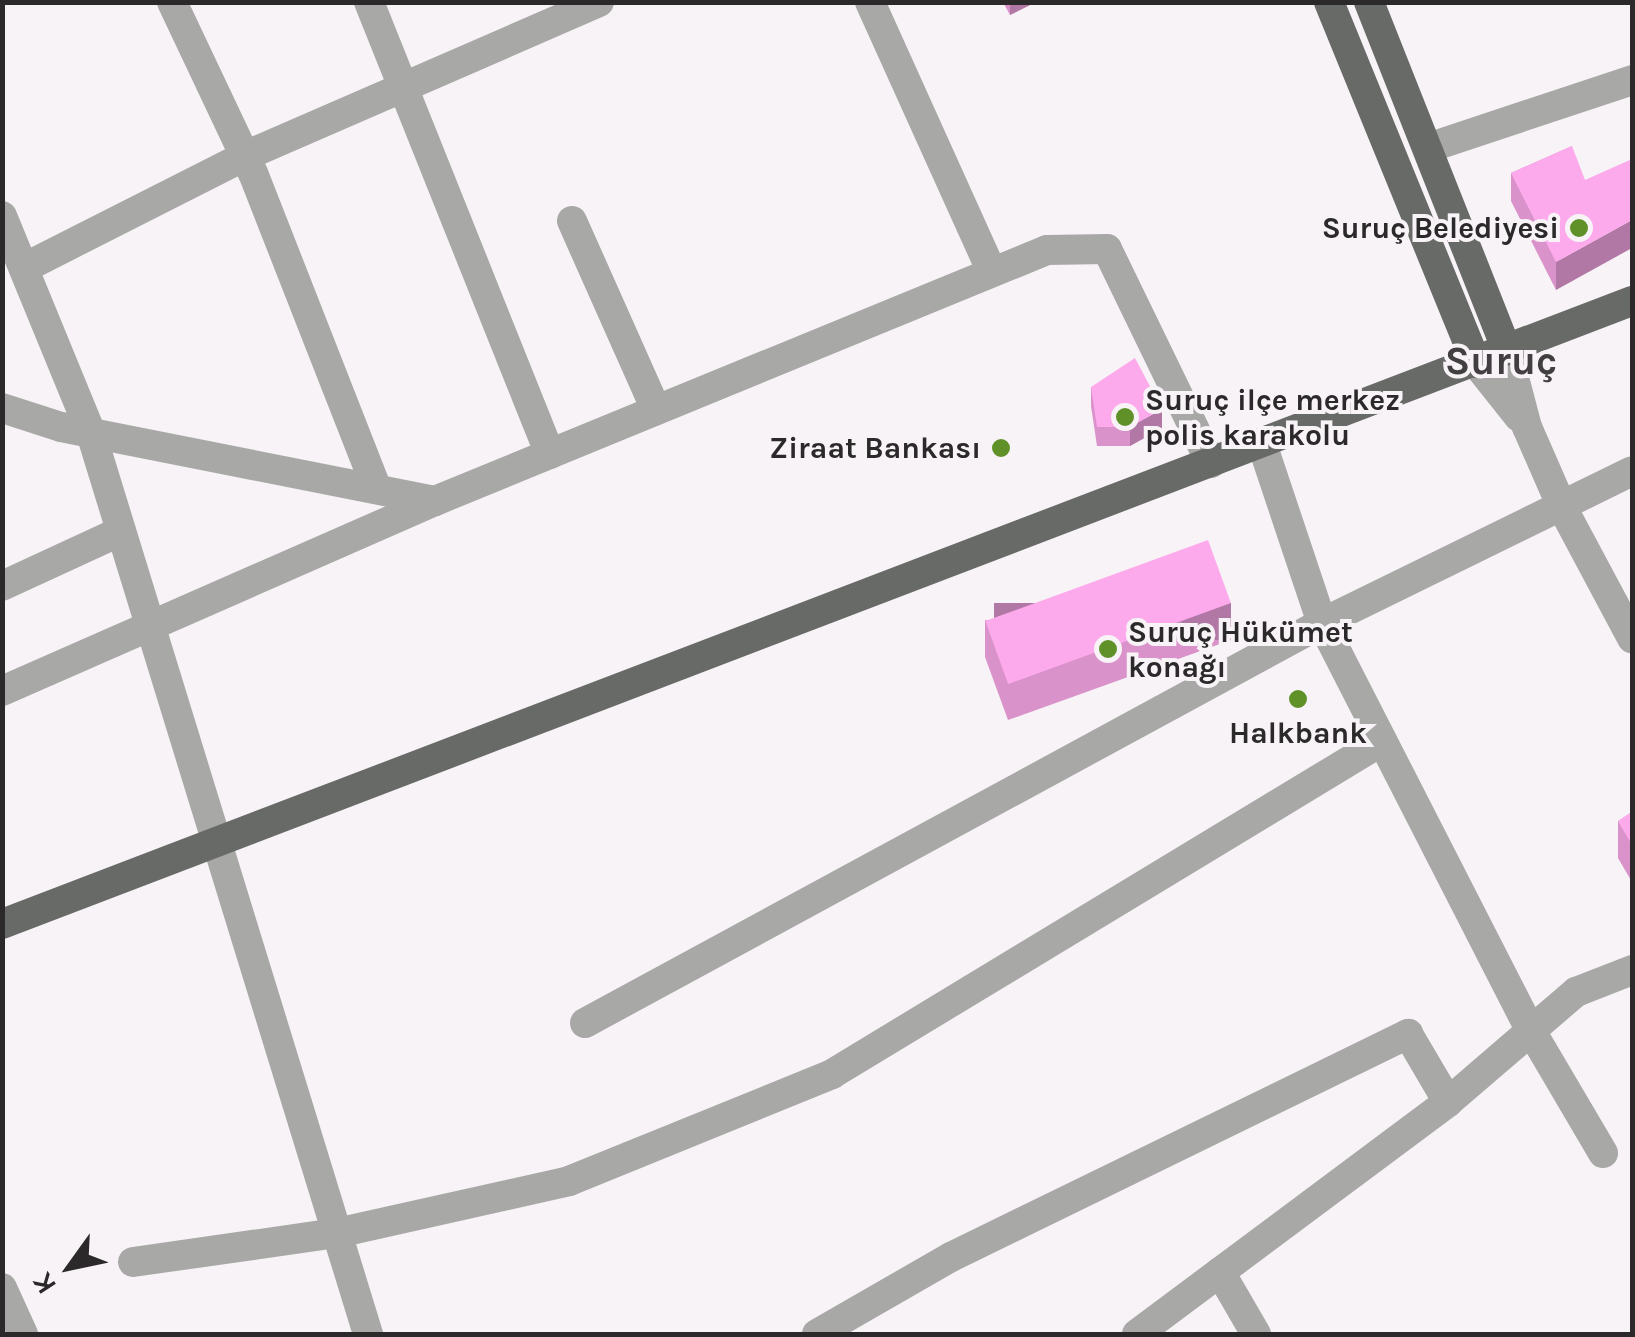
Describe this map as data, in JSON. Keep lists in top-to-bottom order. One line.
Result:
{"districts":["Suruç"],"places":["Suruç Belediyesi","Suruç ilçe merkez polis karakolu","Ziraat Bankası","Suruç Hükümet konağı","Halkbank"],"north":"bottom left"}
